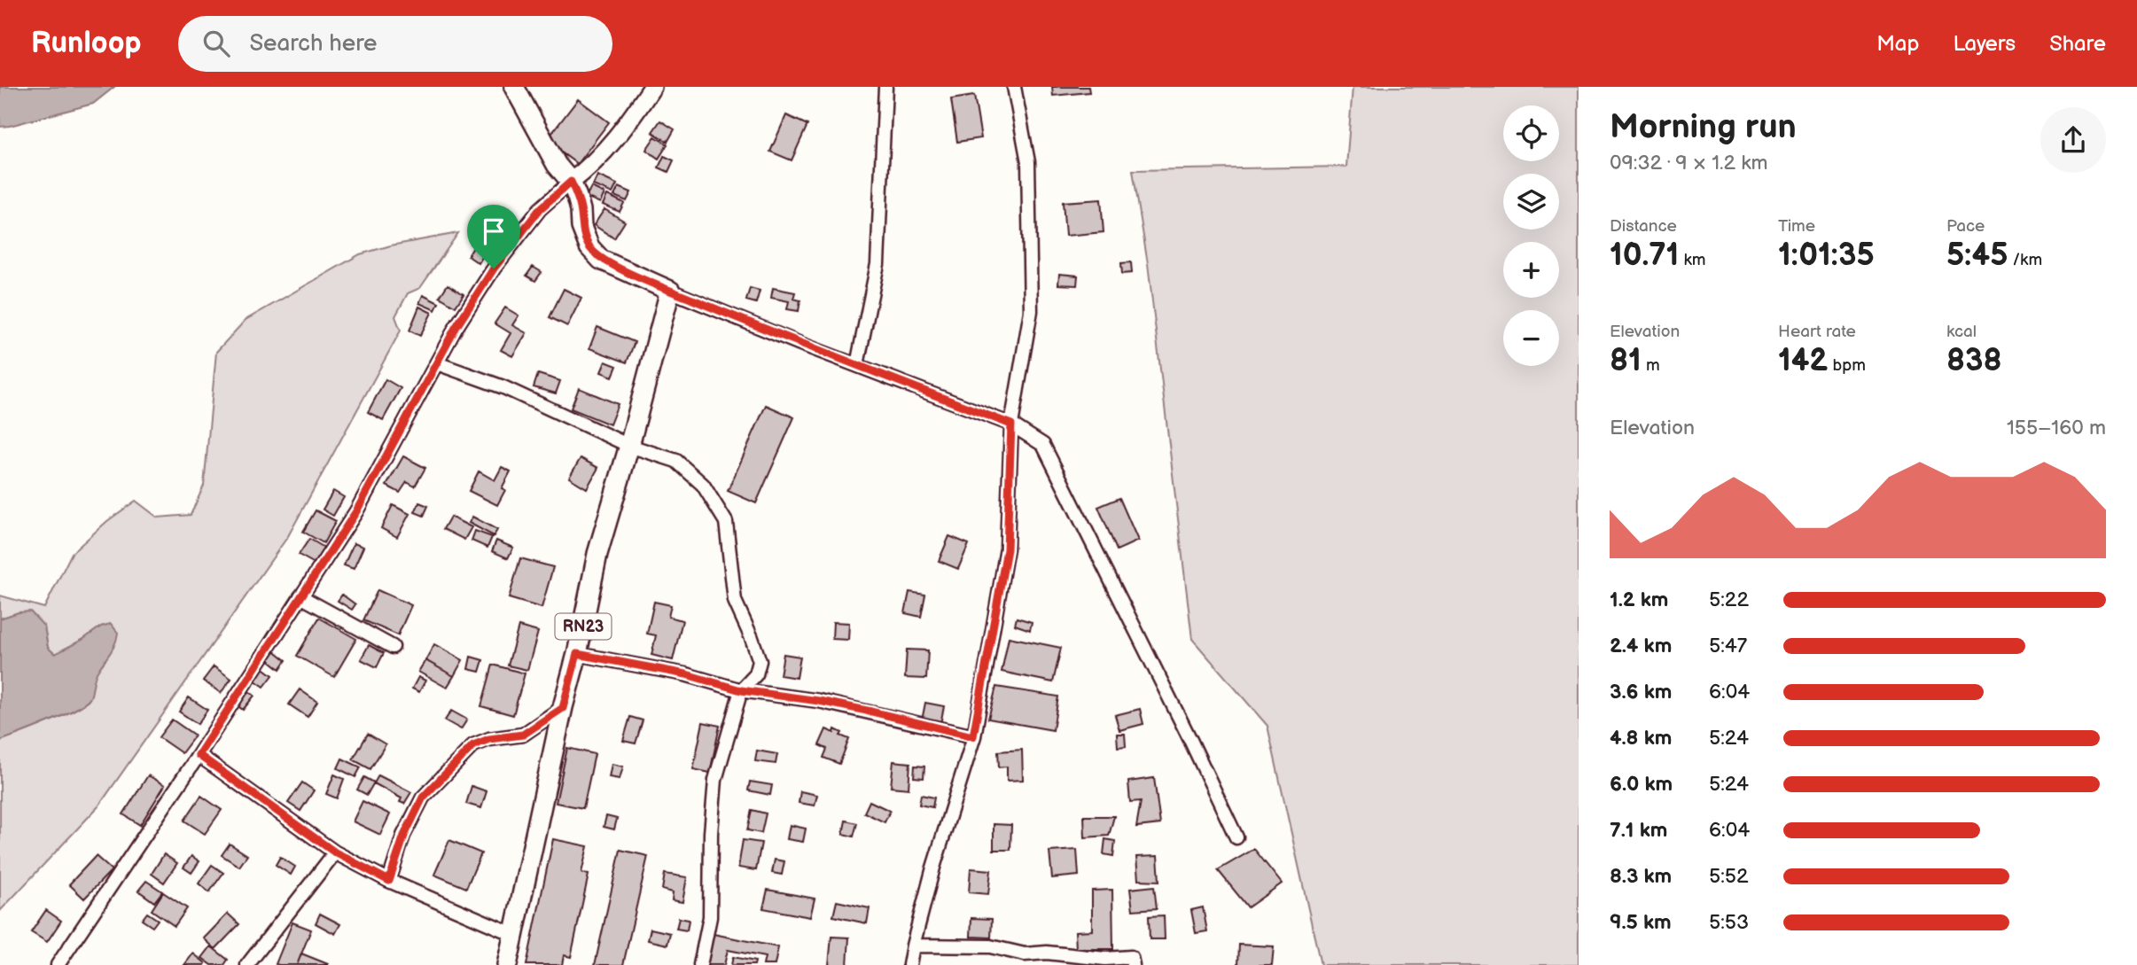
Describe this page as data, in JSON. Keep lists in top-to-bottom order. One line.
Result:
{"streets":{"main road":["RN23"]},"page":{"header":"Runloop","search":"Search here","nav":["Map","Layers","Share"],"heading":["Morning run","09:32 · 9 × 1.2 km"],"map_buttons":["+","−"],"stats":[["Distance","10.71 km"],["Time","1:01:35"],["Pace","5:45 /km"],["Elevation","81 m"],["Heart rate","142 bpm"],["kcal","838"]],"chart":["Elevation","155–160 m"],"list":[{"name":"1.2 km","note":"5:22"},{"name":"2.4 km","note":"5:47"},{"name":"3.6 km","note":"6:04"},{"name":"4.8 km","note":"5:24"},{"name":"6.0 km","note":"5:24"},{"name":"7.1 km","note":"6:04"},{"name":"8.3 km","note":"5:52"},{"name":"9.5 km","note":"5:53"}]}}
